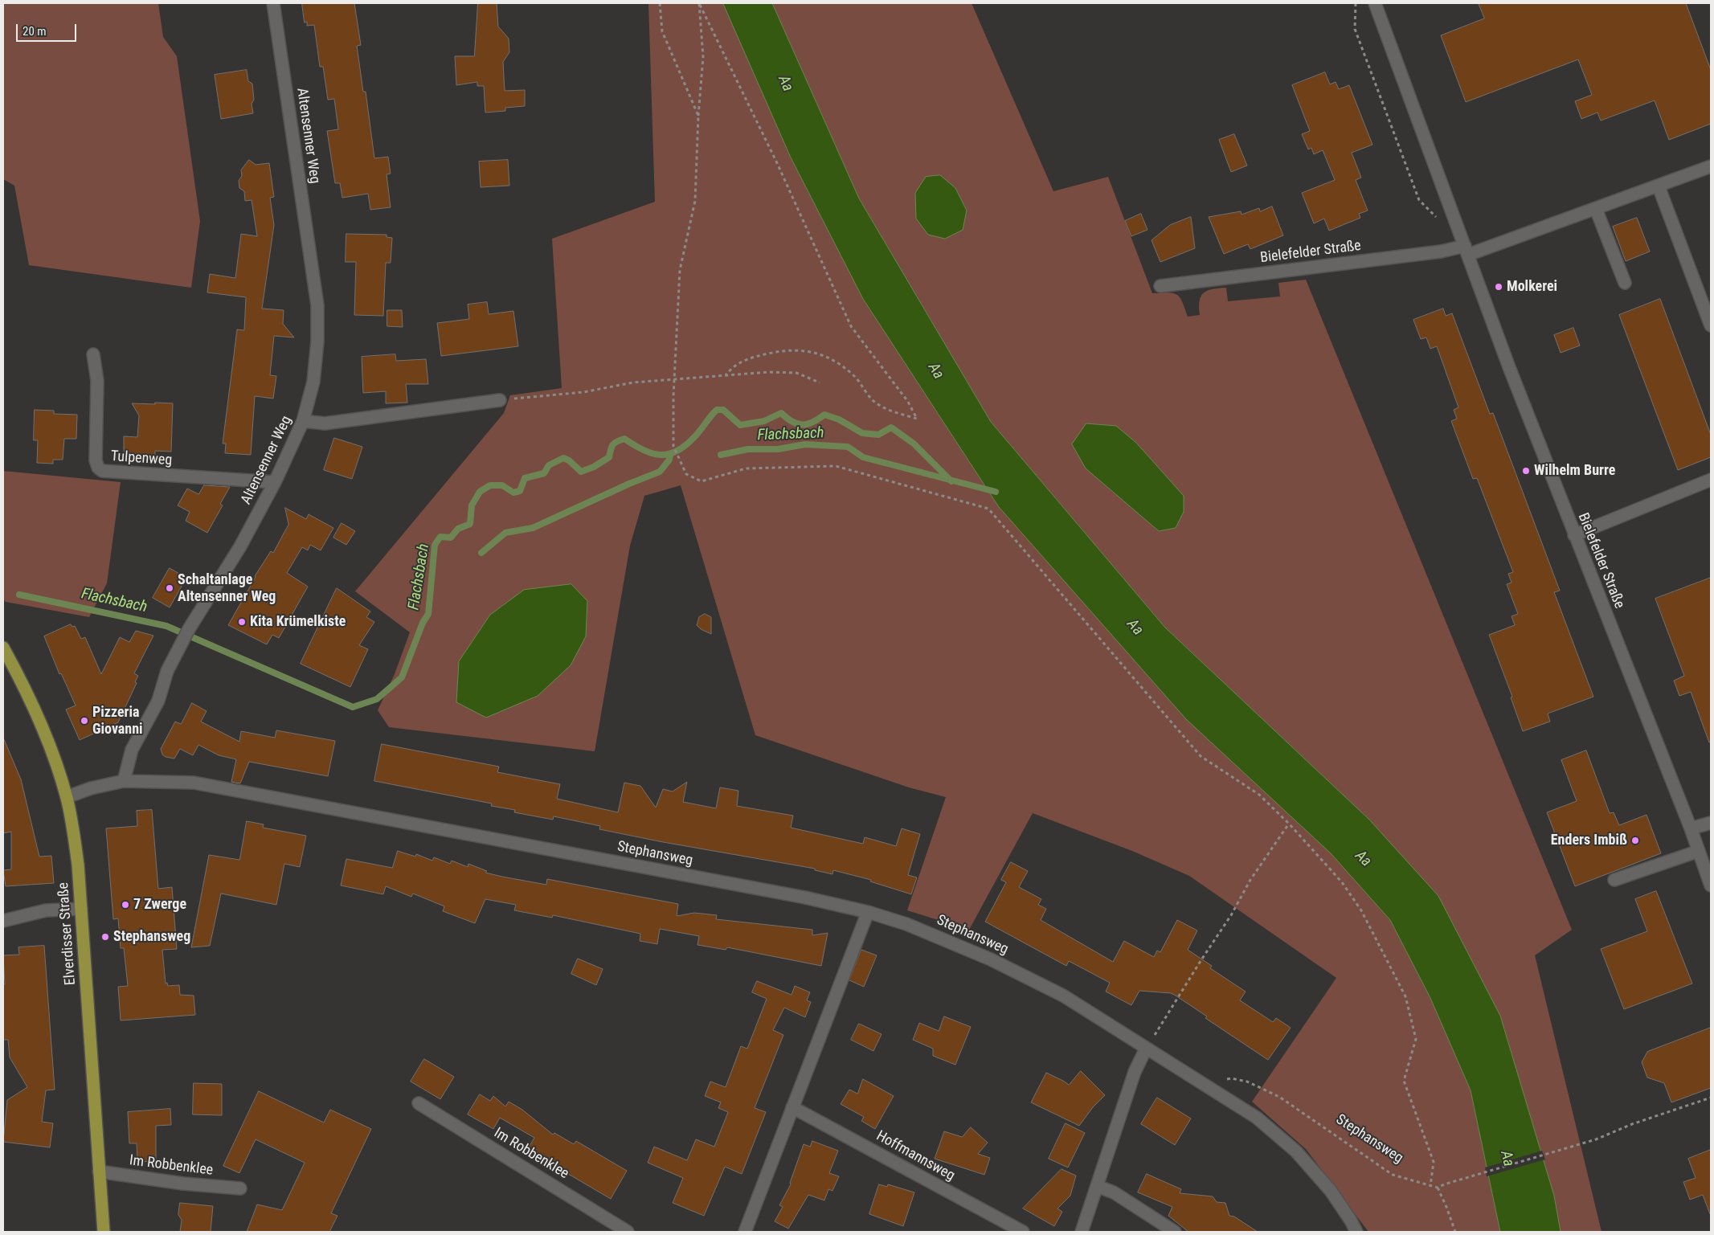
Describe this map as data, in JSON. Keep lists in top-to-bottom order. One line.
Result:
{"streets":{"main road":["Elverdisser Straße"],"street":["Altensenner Weg","Bielefelder Straße","Tulpenweg","Stephansweg","Im Robbenklee","Hoffmannsweg"]},"crossings":[["Altensenner Weg","Tulpenweg"],["Altensenner Weg","Stephansweg"],["Stephansweg","Elverdisser Straße"],["Elverdisser Straße","Im Robbenklee"]],"water":["Aa","Flachsbach"],"places":["Molkerei","Wilhelm Burre","Schaltanlage Altensenner Weg","Kita Krümelkiste","Pizzeria Giovanni","Enders Imbiß","7 Zwerge","Stephansweg"],"scale_bar":"20 m"}
